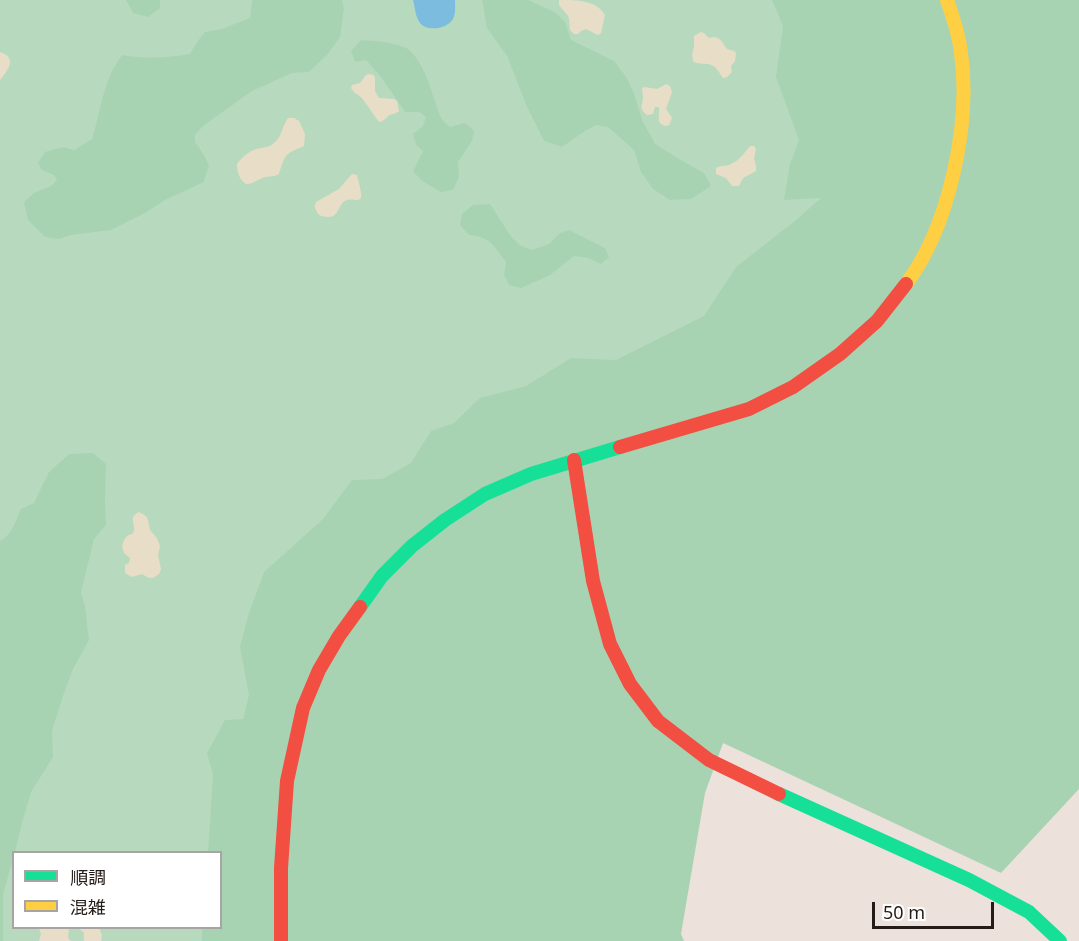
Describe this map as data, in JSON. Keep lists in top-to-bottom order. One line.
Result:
{"legend":["順調","混雑"],"scale_bar":"50 m"}
